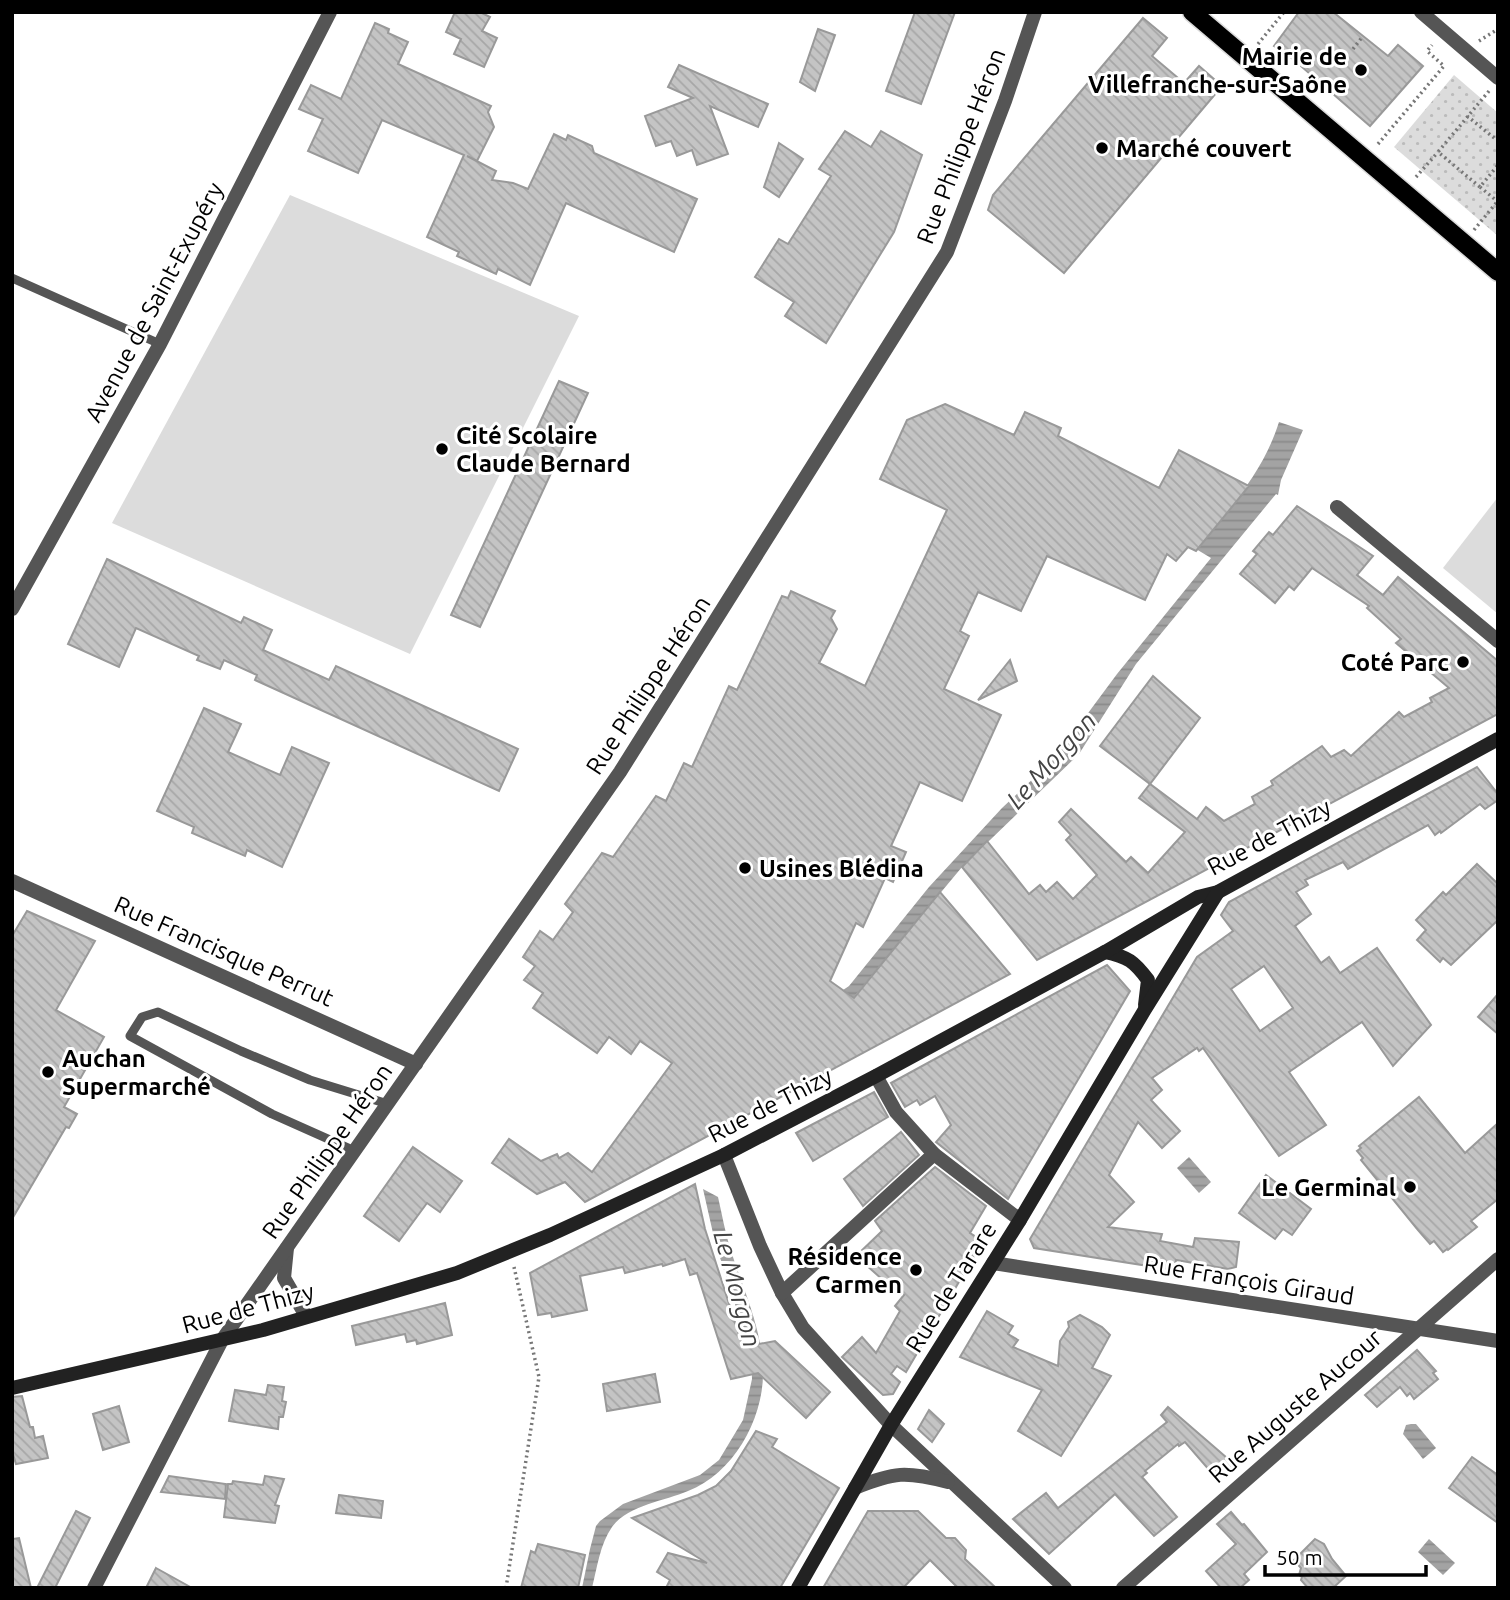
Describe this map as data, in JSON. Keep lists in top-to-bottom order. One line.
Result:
{"streets":{"main road":["Rue de Thizy","Rue de Tarare"],"street":["Rue Philippe Héron","Avenue de Saint-Exupéry","Rue Francisque Perrut","Rue François Giraud","Rue Auguste Aucour"]},"crossings":[["Rue Philippe Héron","Rue de Thizy"],["Rue Philippe Héron","Rue Francisque Perrut"],["Rue de Thizy","Rue de Tarare"],["Rue François Giraud","Rue de Tarare"],["Rue François Giraud","Rue Auguste Aucour"]],"water":["Le Morgon"],"places":["Mairie de Villefranche-sur-Saône","Marché couvert","Cité Scolaire Claude Bernard","Coté Parc","Usines Blédina","Auchan Supermarché","Le Germinal","Résidence Carmen"],"scale_bar":"50 m"}
